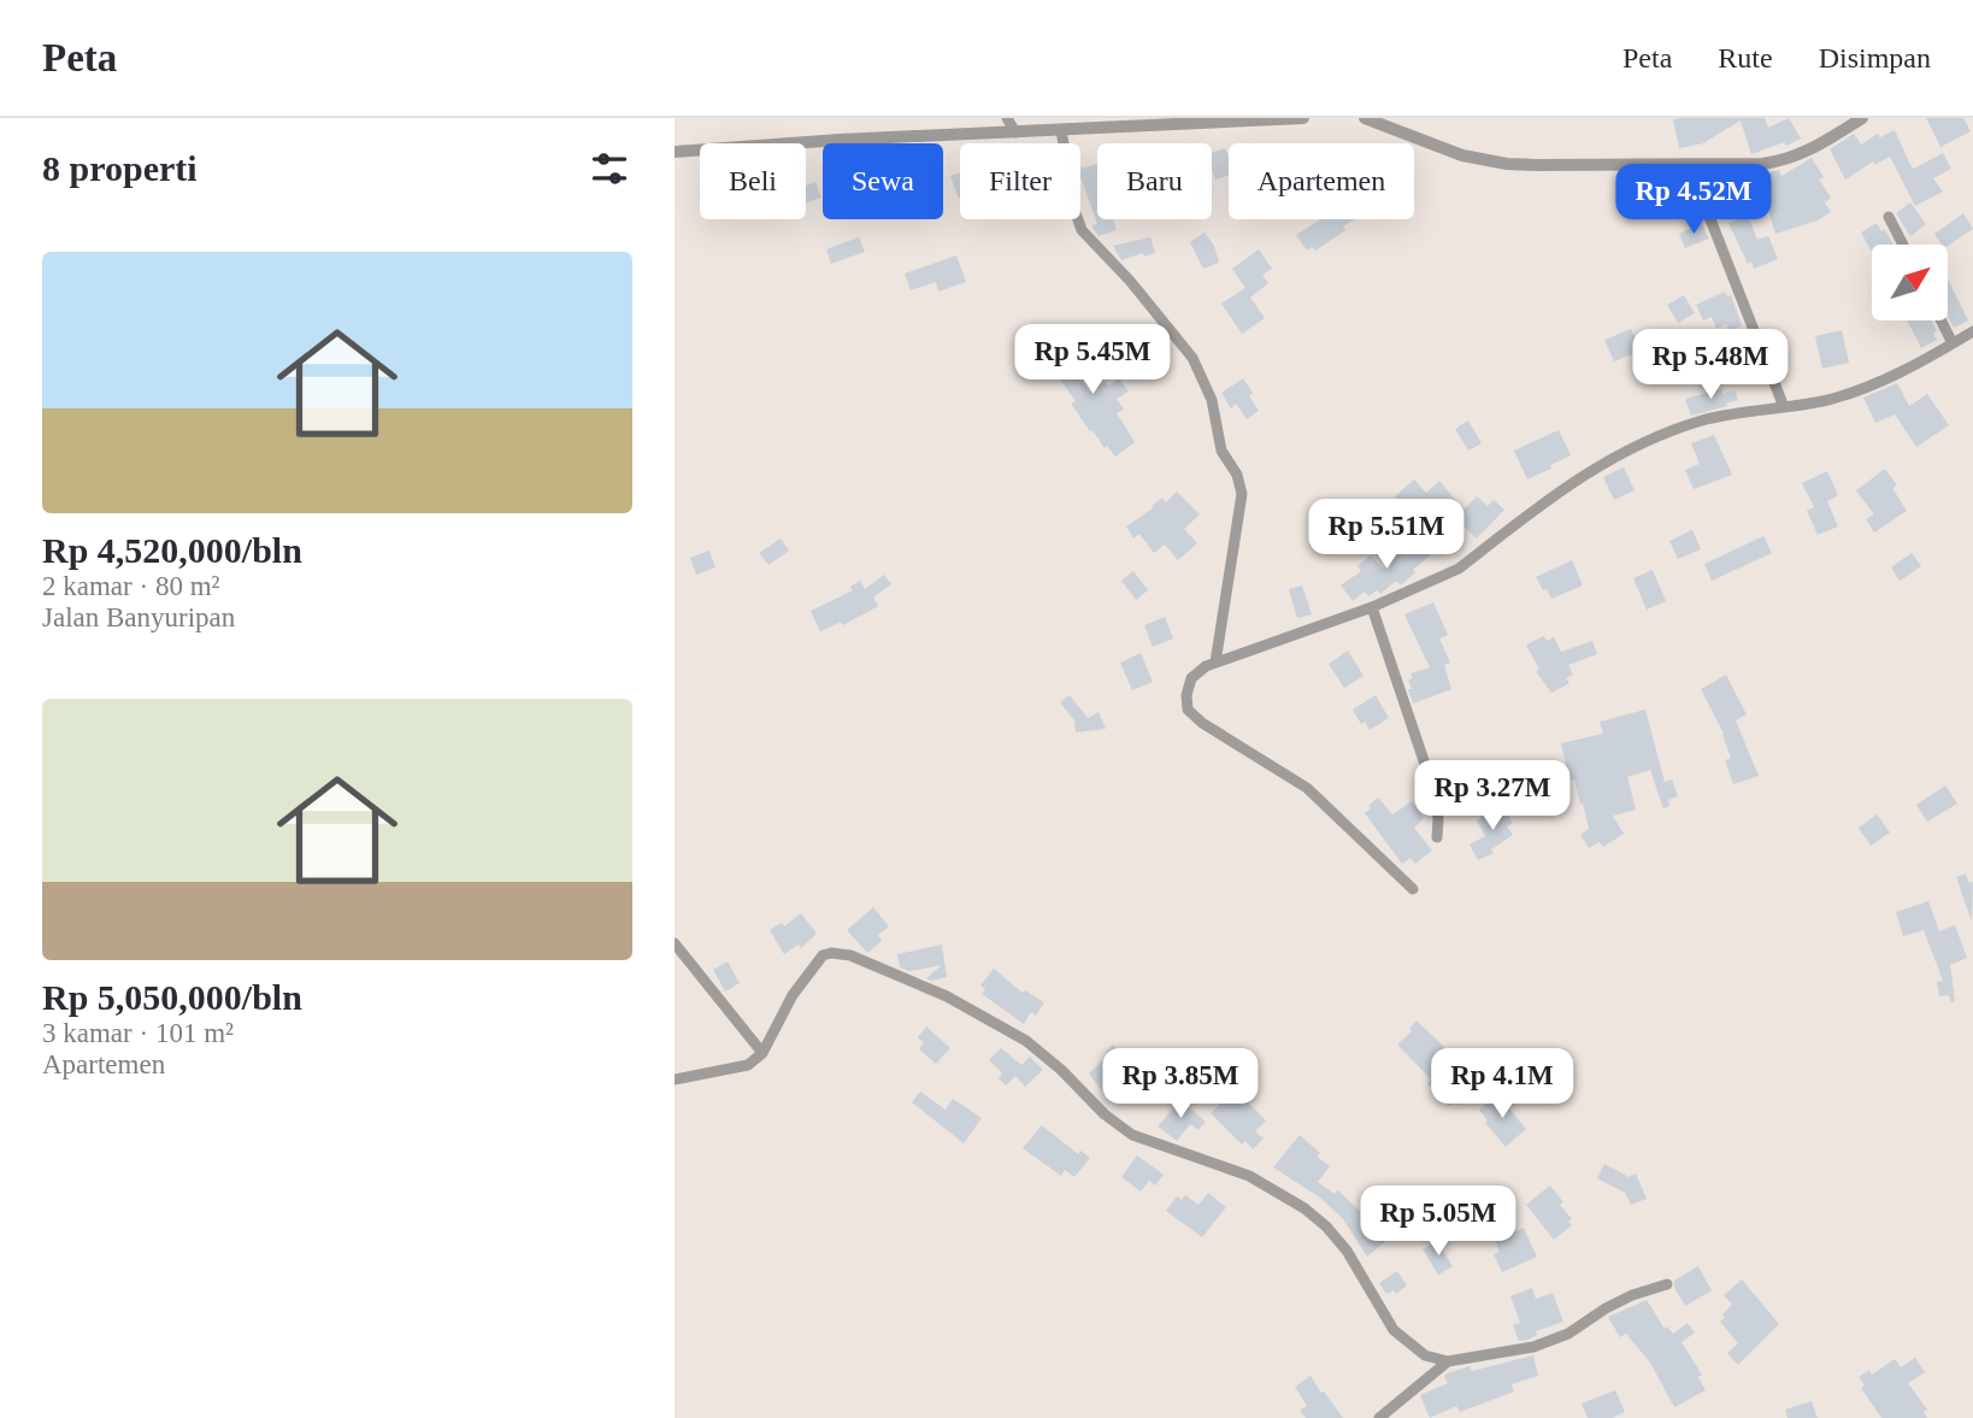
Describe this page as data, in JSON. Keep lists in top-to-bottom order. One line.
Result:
{"north":"top right","page":{"header":"Peta","nav":["Peta","Rute","Disimpan"],"heading":"8 properti","chip":["Beli","Sewa","Filter","Baru","Apartemen"],"price":["Rp 4.52M","Rp 5.45M","Rp 5.48M","Rp 5.51M","Rp 3.27M","Rp 3.85M","Rp 4.1M","Rp 5.05M"],"list":[{"name":"Rp 4,520,000/bln","note":"2 kamar · 80 m² · Jalan Banyuripan"},{"name":"Rp 5,050,000/bln","note":"3 kamar · 101 m² · Apartemen"}]}}
